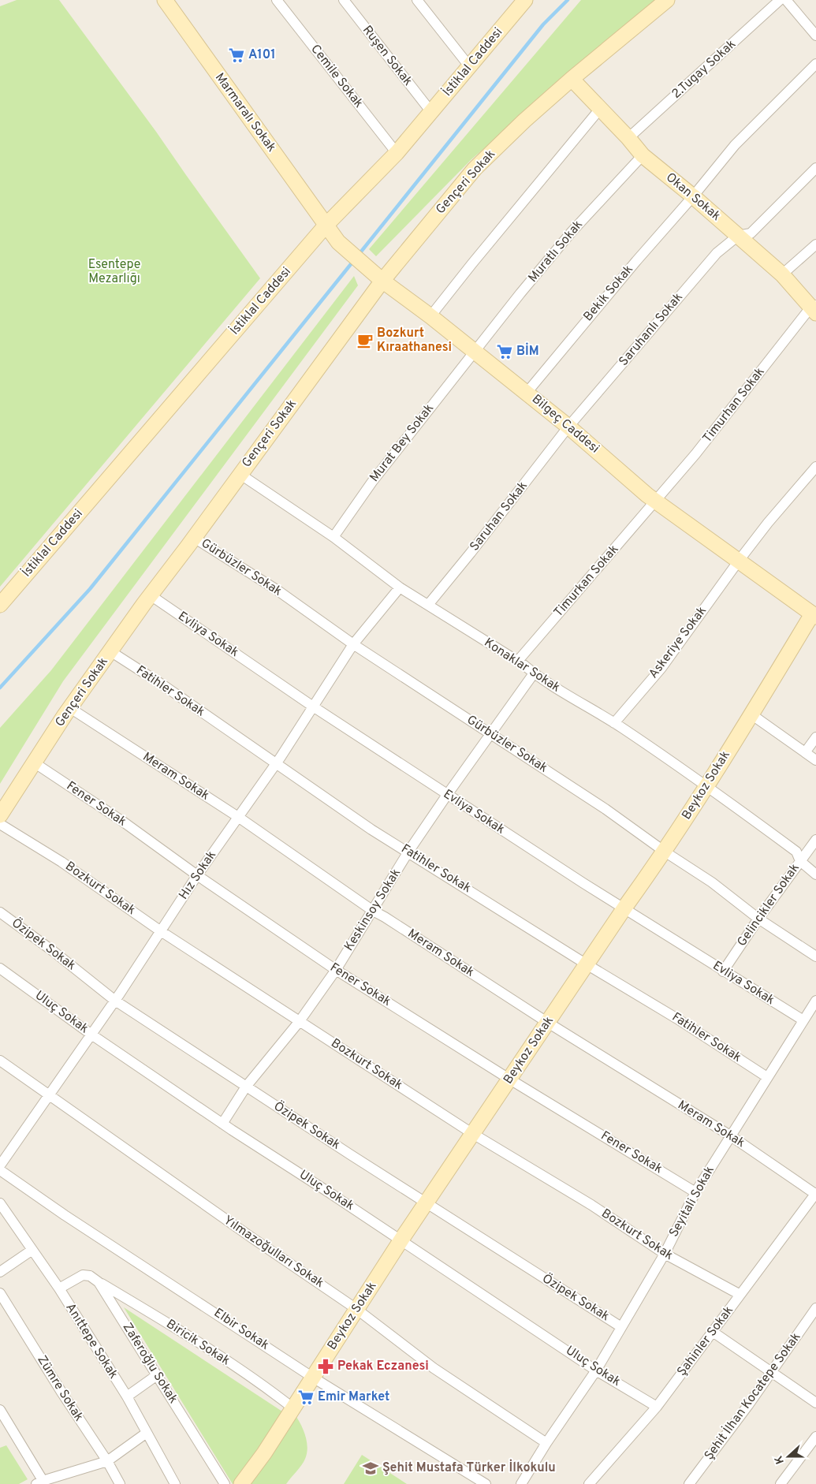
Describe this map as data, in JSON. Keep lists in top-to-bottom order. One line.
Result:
{"streets":{"street":["Ruşen Sokak","İstiklal Caddesi","2.Tugay Sokak","Cemile Sokak","Marmaralı Sokak","Gençeri Sokak","Okan Sokak","Muratlı Sokak","Bekik Sokak","Saruhanlı Sokak","Timurhan Sokak","Bilgeç Caddesi","Murat Bey Sokak","Saruhan Sokak","Gürbüzler Sokak","Timurkan Sokak","Evliya Sokak","Askeriye Sokak","Konaklar Sokak","Fatihler Sokak","Meram Sokak","Beykoz Sokak","Fener Sokak","Hız Sokak","Bozkurt Sokak","Gelincikler Sokak","Keskinsoy Sokak","Özipek Sokak","Uluç Sokak","Seyitali Sokak","Yılmazoğulları Sokak","Elbir Sokak","Anıttepe Sokak","Şahinler Sokak","Biricik Sokak","Zaferoğlu Sokak","Zümre Sokak","Şehit İlhan Kocatepe Sokak"]},"crossings":[["Ruşen Sokak","İstiklal Caddesi"],["İstiklal Caddesi","Cemile Sokak"],["İstiklal Caddesi","Marmaralı Sokak"],["İstiklal Caddesi","Bilgeç Caddesi"],["2.Tugay Sokak","Okan Sokak"],["Marmaralı Sokak","Bilgeç Caddesi"],["Gençeri Sokak","Okan Sokak"],["Gençeri Sokak","Bilgeç Caddesi"],["Gençeri Sokak","Gürbüzler Sokak"],["Gençeri Sokak","Evliya Sokak"],["Gençeri Sokak","Konaklar Sokak"],["Gençeri Sokak","Fatihler Sokak"],["Gençeri Sokak","Meram Sokak"],["Gençeri Sokak","Fener Sokak"],["Okan Sokak","Muratlı Sokak"],["Okan Sokak","Bekik Sokak"],["Okan Sokak","Saruhanlı Sokak"],["Okan Sokak","Timurhan Sokak"],["Muratlı Sokak","Bilgeç Caddesi"],["Muratlı Sokak","Murat Bey Sokak"],["Bekik Sokak","Bilgeç Caddesi"],["Saruhanlı Sokak","Bilgeç Caddesi"],["Saruhanlı Sokak","Saruhan Sokak"],["Timurhan Sokak","Bilgeç Caddesi"],["Timurhan Sokak","Timurkan Sokak"],["Bilgeç Caddesi","Murat Bey Sokak"],["Bilgeç Caddesi","Saruhan Sokak"],["Bilgeç Caddesi","Timurkan Sokak"],["Bilgeç Caddesi","Askeriye Sokak"],["Bilgeç Caddesi","Beykoz Sokak"],["Murat Bey Sokak","Konaklar Sokak"],["Saruhan Sokak","Konaklar Sokak"],["Gürbüzler Sokak","Beykoz Sokak"],["Gürbüzler Sokak","Hız Sokak"],["Gürbüzler Sokak","Gelincikler Sokak"],["Gürbüzler Sokak","Keskinsoy Sokak"],["Timurkan Sokak","Konaklar Sokak"],["Evliya Sokak","Beykoz Sokak"],["Evliya Sokak","Hız Sokak"],["Evliya Sokak","Gelincikler Sokak"],["Evliya Sokak","Keskinsoy Sokak"],["Evliya Sokak","Seyitali Sokak"],["Askeriye Sokak","Konaklar Sokak"],["Konaklar Sokak","Beykoz Sokak"],["Konaklar Sokak","Hız Sokak"],["Konaklar Sokak","Gelincikler Sokak"],["Konaklar Sokak","Keskinsoy Sokak"],["Fatihler Sokak","Beykoz Sokak"],["Fatihler Sokak","Hız Sokak"],["Fatihler Sokak","Keskinsoy Sokak"],["Fatihler Sokak","Seyitali Sokak"],["Meram Sokak","Beykoz Sokak"],["Meram Sokak","Hız Sokak"],["Meram Sokak","Keskinsoy Sokak"],["Meram Sokak","Seyitali Sokak"],["Meram Sokak","Şahinler Sokak"],["Beykoz Sokak","Fener Sokak"],["Beykoz Sokak","Bozkurt Sokak"],["Beykoz Sokak","Özipek Sokak"],["Beykoz Sokak","Uluç Sokak"],["Beykoz Sokak","Yılmazoğulları Sokak"],["Beykoz Sokak","Elbir Sokak"],["Beykoz Sokak","Biricik Sokak"],["Fener Sokak","Hız Sokak"],["Fener Sokak","Keskinsoy Sokak"],["Fener Sokak","Seyitali Sokak"],["Hız Sokak","Bozkurt Sokak"],["Hız Sokak","Özipek Sokak"],["Hız Sokak","Uluç Sokak"],["Hız Sokak","Yılmazoğulları Sokak"],["Bozkurt Sokak","Keskinsoy Sokak"],["Bozkurt Sokak","Seyitali Sokak"],["Bozkurt Sokak","Şahinler Sokak"],["Keskinsoy Sokak","Özipek Sokak"],["Keskinsoy Sokak","Uluç Sokak"],["Özipek Sokak","Seyitali Sokak"],["Uluç Sokak","Seyitali Sokak"],["Uluç Sokak","Şahinler Sokak"],["Seyitali Sokak","Yılmazoğulları Sokak"],["Biricik Sokak","Zaferoğlu Sokak"]],"parks":["Esentepe Mezarlığı"],"places":{"supermarket":["A101","BİM","Emir Market"],"cafe":["Bozkurt Kıraathanesi"],"pharmacy":["Pekak Eczanesi"],"school or university":["Şehit Mustafa Türker İlkokulu"]},"north":"left"}
